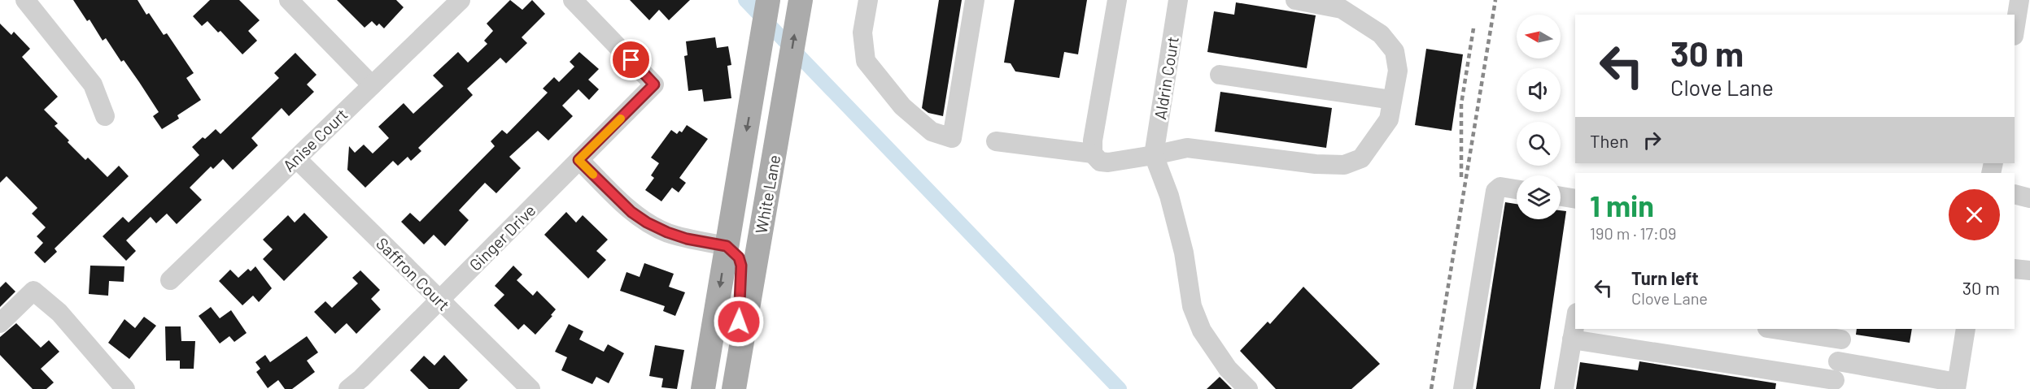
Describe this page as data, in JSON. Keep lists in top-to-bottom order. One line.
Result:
{"streets":{"main road":["White Lane"],"street":["Aldrin Court","Anise Court","Ginger Drive","Saffron Court"]},"crossings":[["Anise Court","Saffron Court"],["Ginger Drive","Saffron Court"]],"north":"left","page":{"turn":["30 m","Clove Lane"],"then":"Then","heading":["1 min","190 m · 17:09"],"list":[{"name":"Turn left","note":"Clove Lane","value":"30 m"}]}}
